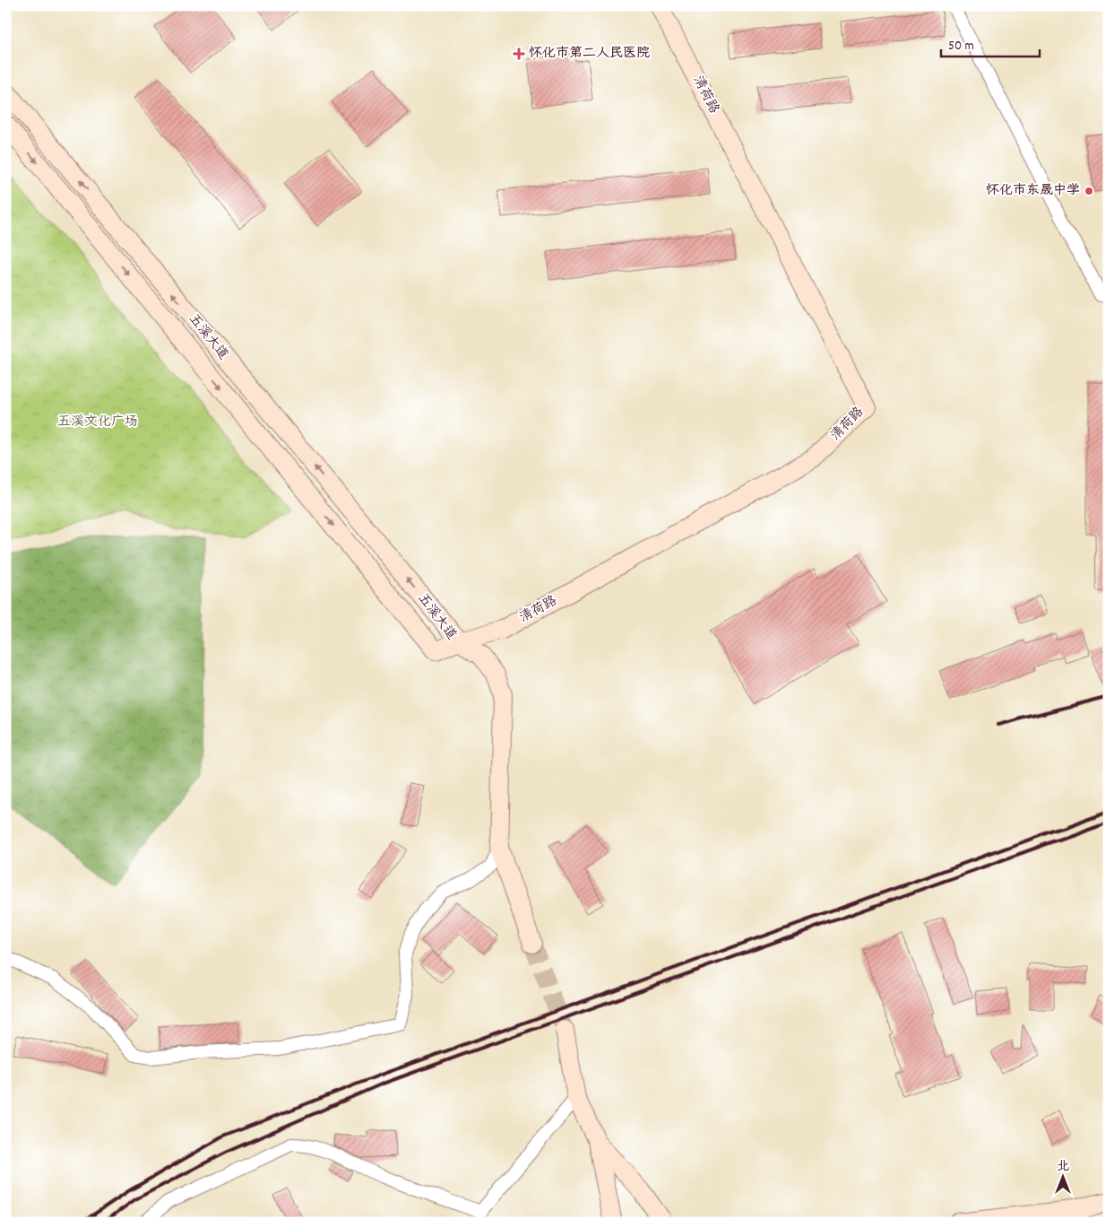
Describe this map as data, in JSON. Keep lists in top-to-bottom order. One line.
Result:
{"streets":{"street":["清荷路","五溪大道"]},"crossings":[["清荷路","五溪大道"]],"parks":["五溪文化广场"],"places":{"health":["怀化市第二人民医院"],"other":["怀化市东晟中学"]},"scale_bar":"50 m","north":"top"}
